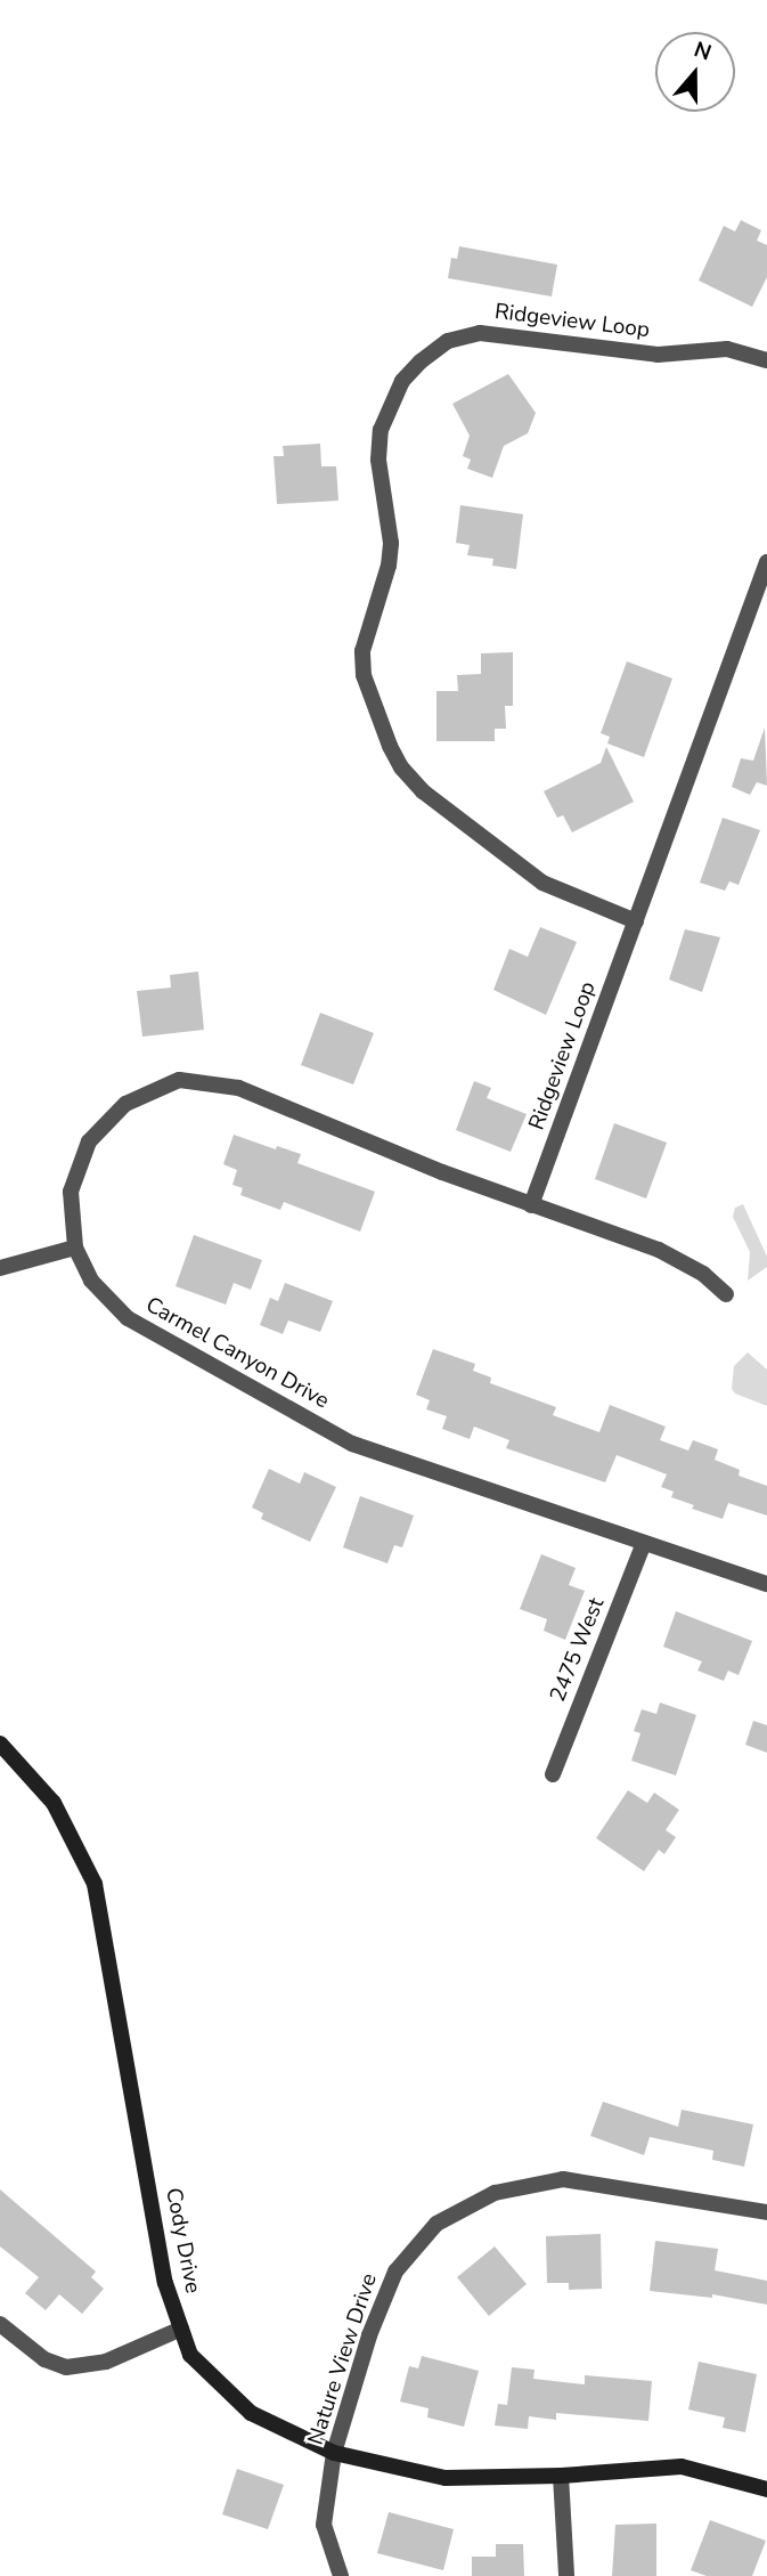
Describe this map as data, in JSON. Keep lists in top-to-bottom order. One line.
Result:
{"streets":{"street":["Ridgeview Loop","Carmel Canyon Drive","2475 West","Cody Drive","Nature View Drive"]},"crossings":[["Ridgeview Loop","Carmel Canyon Drive"],["Carmel Canyon Drive","2475 West"],["Cody Drive","Nature View Drive"]],"north":"top"}
